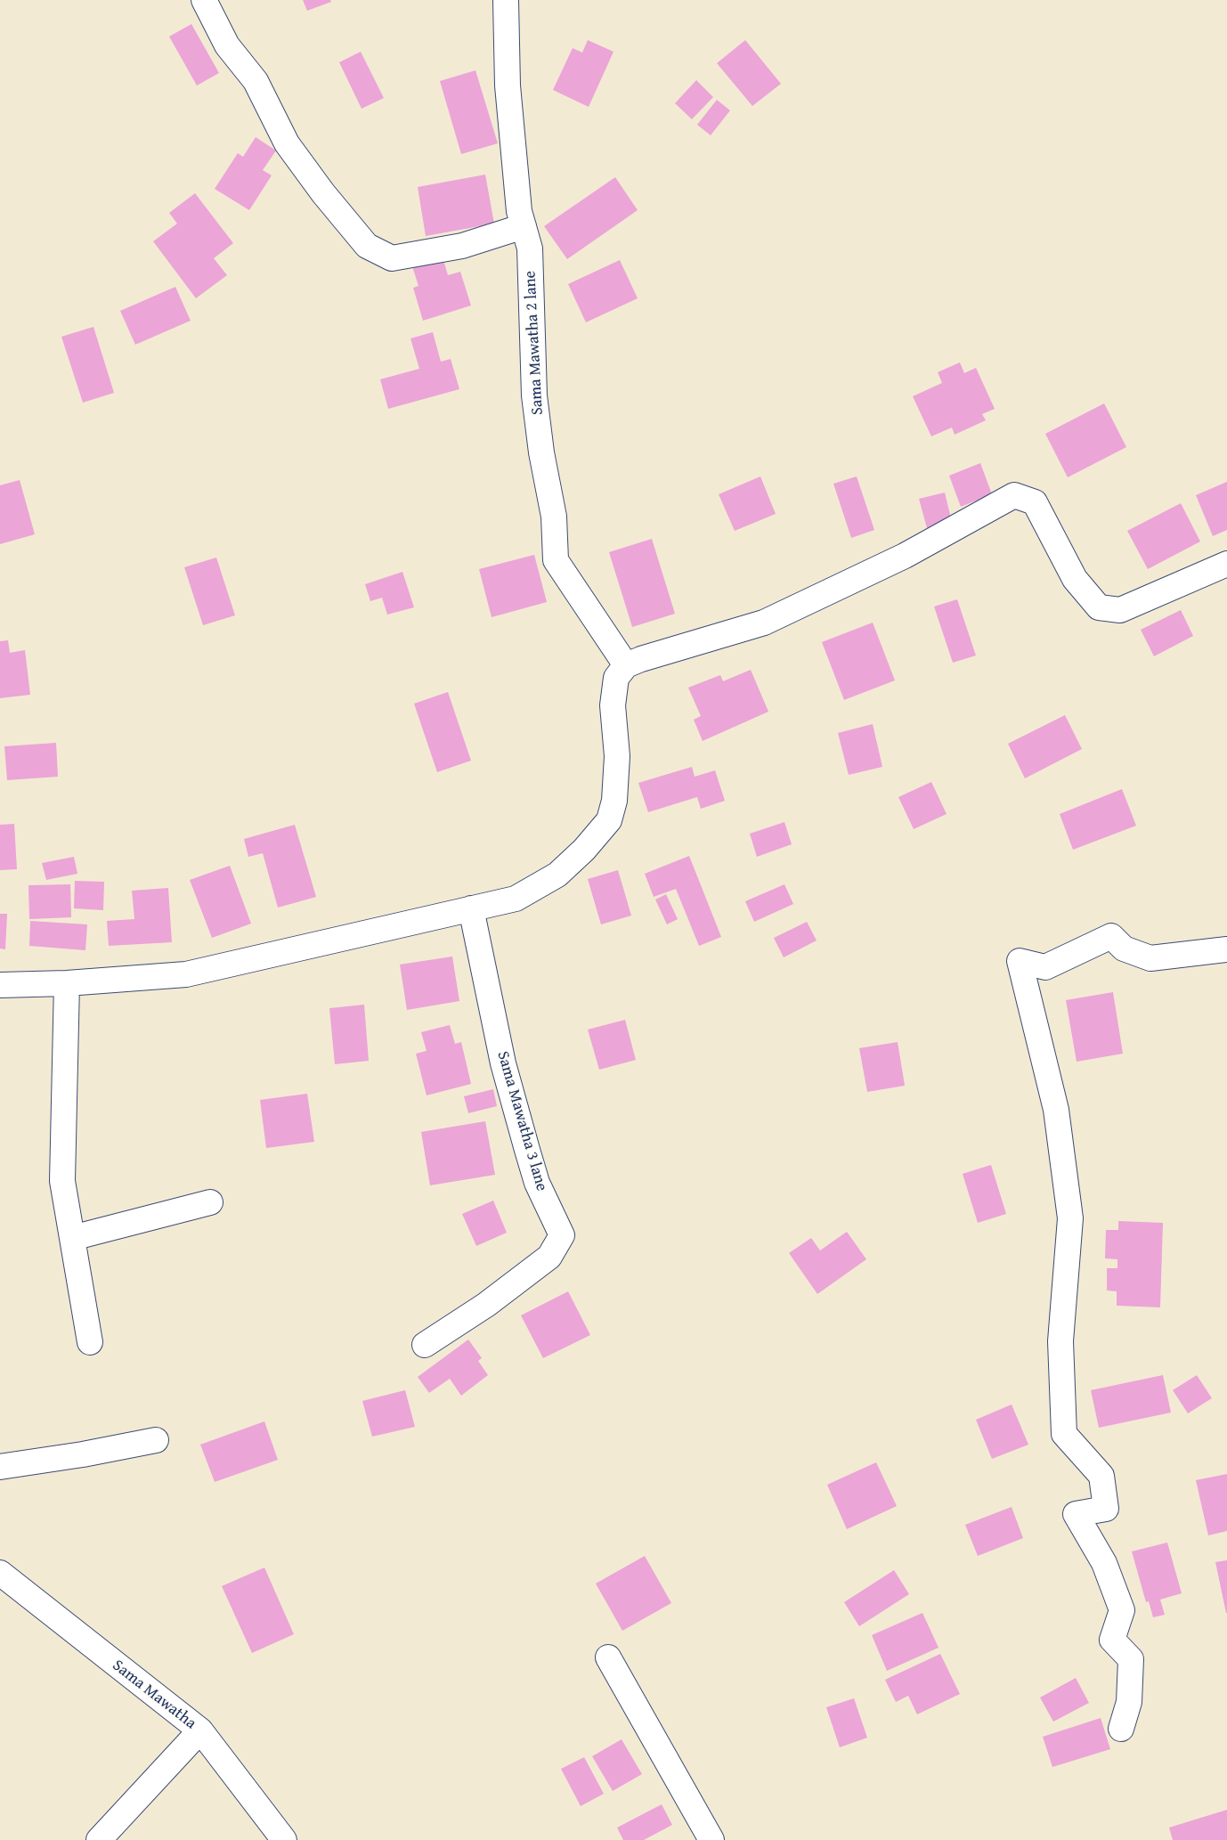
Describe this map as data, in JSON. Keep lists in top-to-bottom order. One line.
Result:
{"streets":{"street":["Sama Mawatha 2 lane","Sama Mawatha 3 lane","Sama Mawatha"]}}
